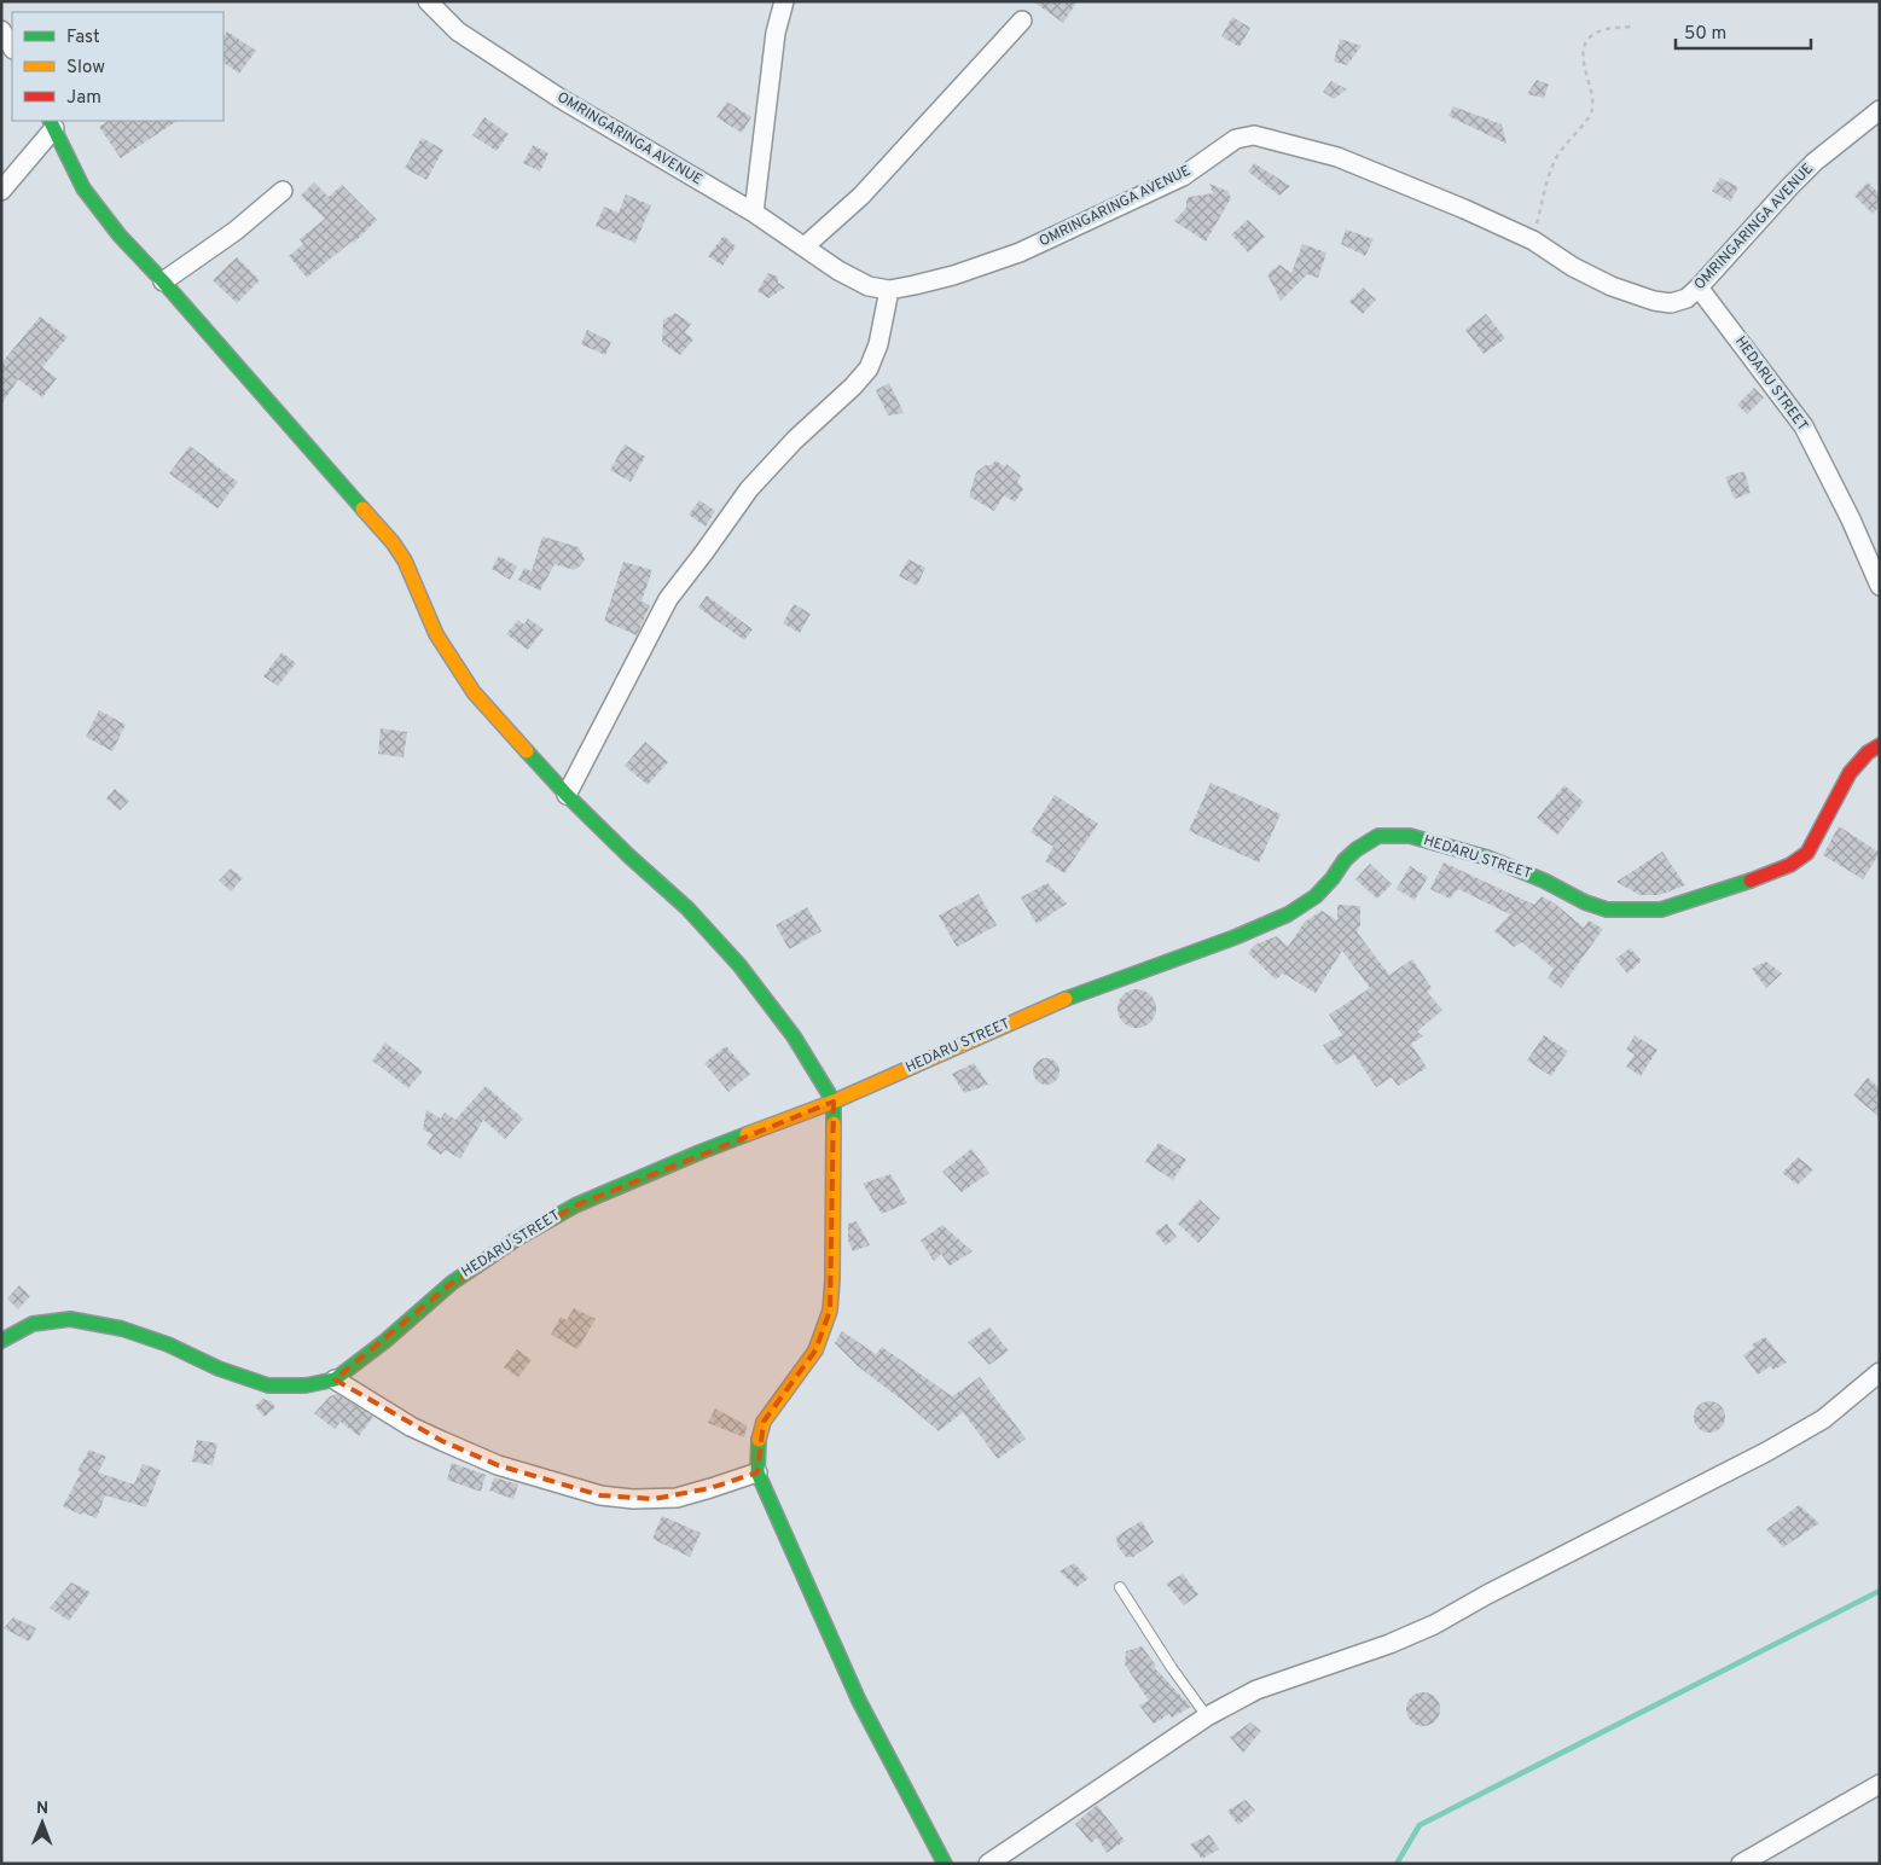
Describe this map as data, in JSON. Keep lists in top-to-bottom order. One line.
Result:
{"streets":{"street":["OMRINGARINGA AVENUE","HEDARU STREET"]},"crossings":[["OMRINGARINGA AVENUE","HEDARU STREET"]],"legend":["Fast","Slow","Jam"],"scale_bar":"50 m","north":"top"}
